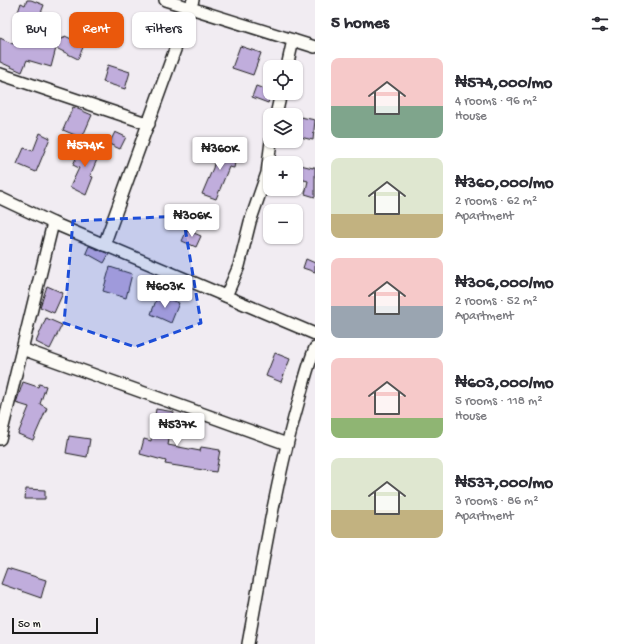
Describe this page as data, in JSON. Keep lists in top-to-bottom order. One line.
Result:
{"scale_bar":"50 m","page":{"heading":"5 homes","chip":["Buy","Rent","Filters"],"list":[{"name":"₦574,000/mo","note":"4 rooms · 96 m² · House"},{"name":"₦360,000/mo","note":"2 rooms · 62 m² · Apartment"},{"name":"₦306,000/mo","note":"2 rooms · 52 m² · Apartment"},{"name":"₦603,000/mo","note":"5 rooms · 118 m² · House"},{"name":"₦537,000/mo","note":"3 rooms · 86 m² · Apartment"}],"map_buttons":["+","−"],"price":["₦574K","₦360K","₦306K","₦603K","₦537K"],"scale":"50 m"}}
